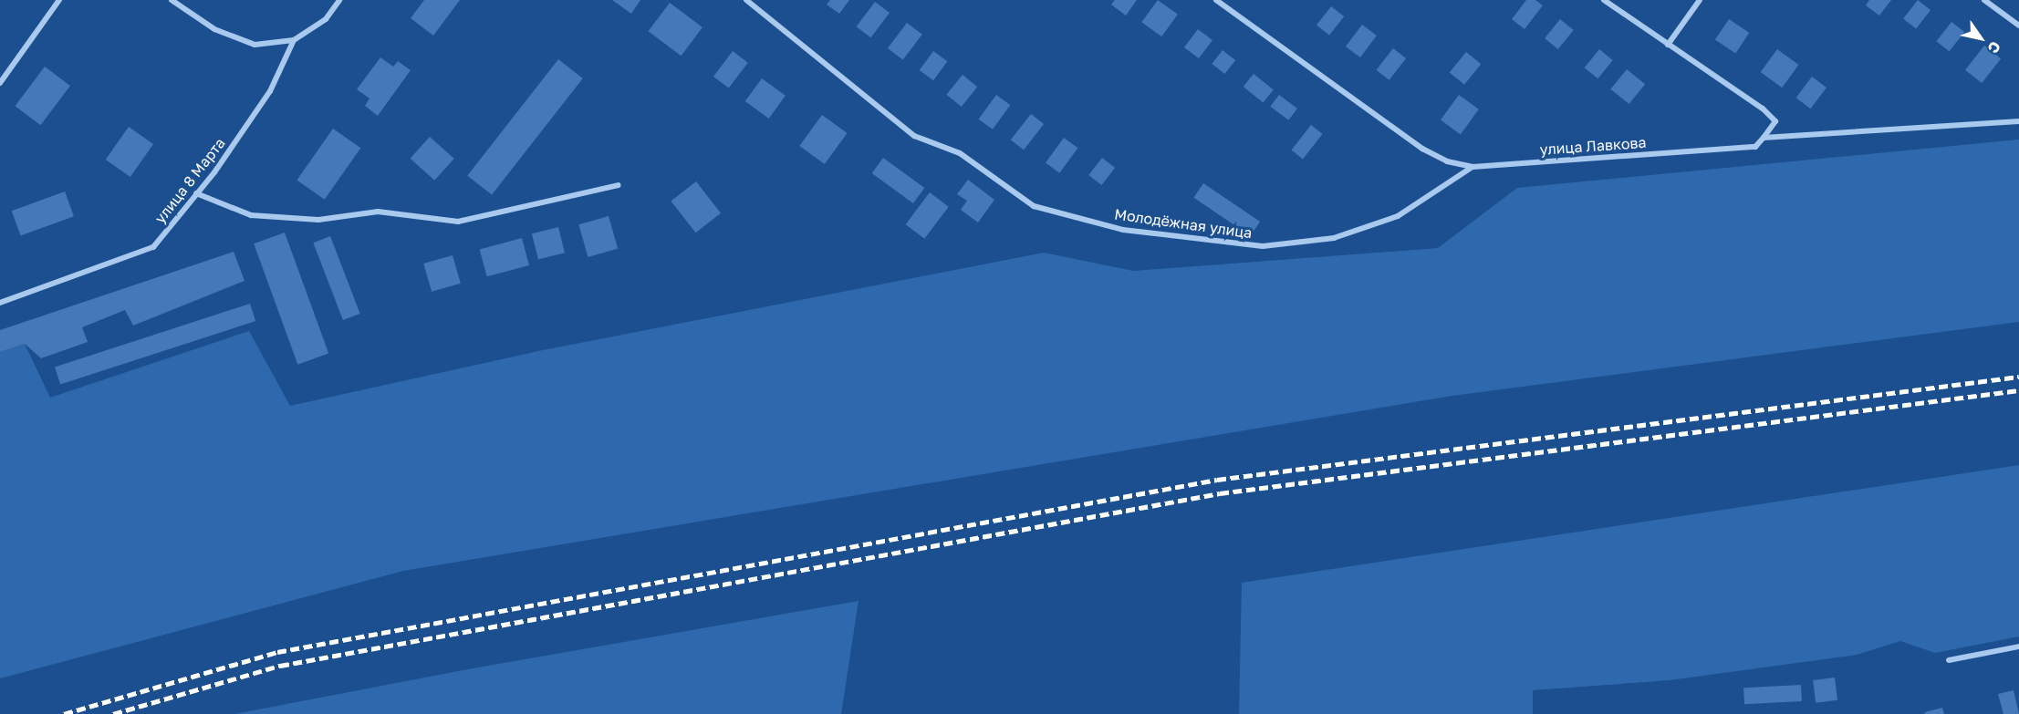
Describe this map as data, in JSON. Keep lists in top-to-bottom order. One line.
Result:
{"streets":{"street":["улица Лавкова","улица 8 Марта","Молодёжная улица"]},"crossings":[["улица Лавкова","Молодёжная улица"]],"north":"bottom right"}
